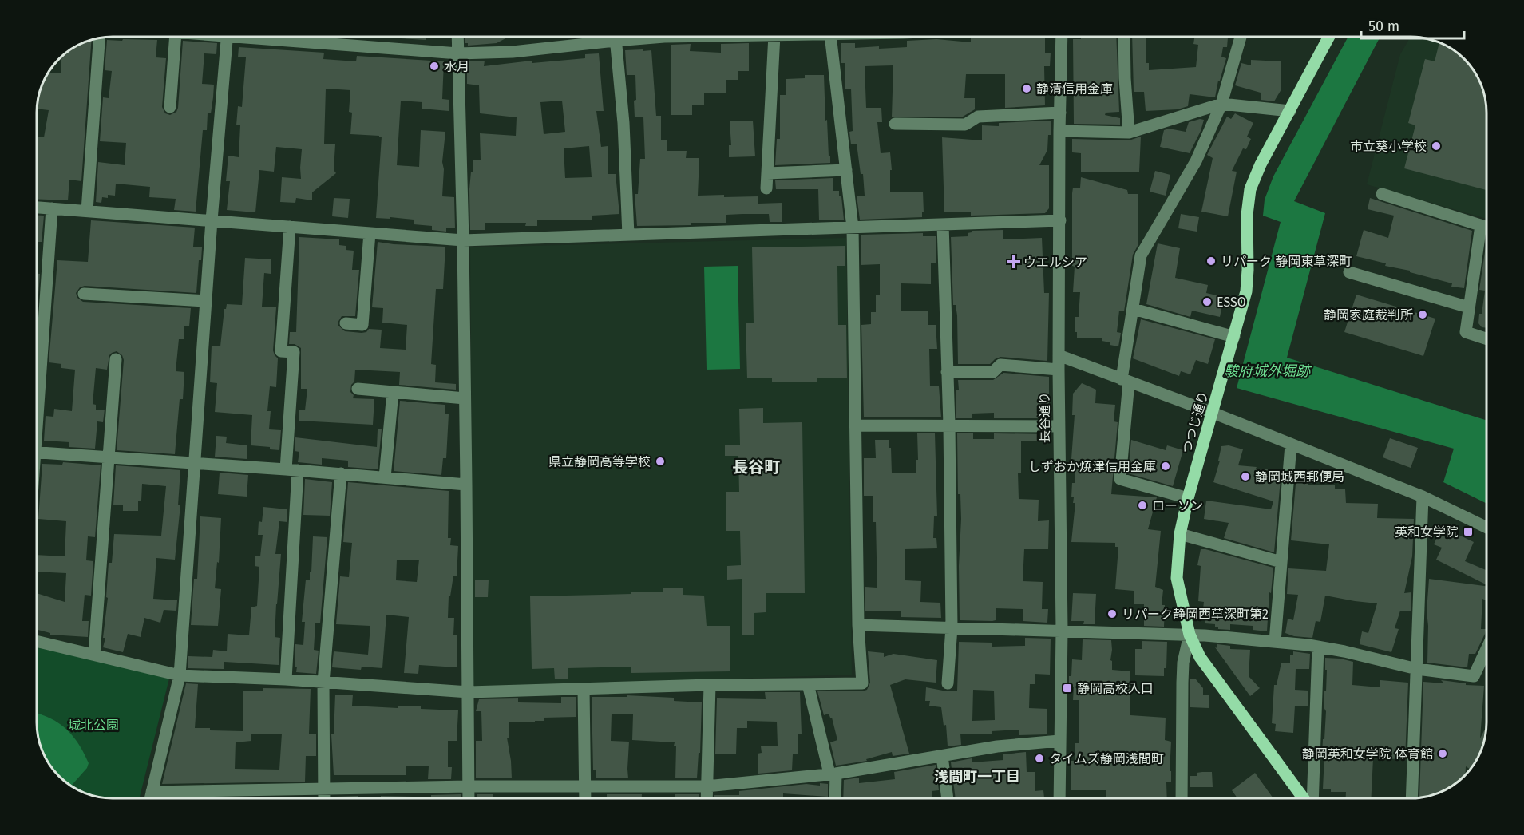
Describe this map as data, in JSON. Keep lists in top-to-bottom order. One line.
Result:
{"streets":{"main road":["つつじ通り"],"street":["長谷通り"]},"districts":["長谷町","浅間町一丁目"],"water":["駿府城外堀跡"],"parks":["城北公園"],"places":{"other":["水月","静清信用金庫","市立葵小学校","リパーク 静岡東草深町","ESSO","静岡家庭裁判所","県立静岡高等学校","しずおか焼津信用金庫","静岡城西郵便局","ローソン","リパーク静岡西草深町第2","静岡英和女学院 体育館","タイムズ静岡浅間町"],"health":["ウエルシア"],"transit":["英和女学院","静岡高校入口"]},"scale_bar":"50 m"}
